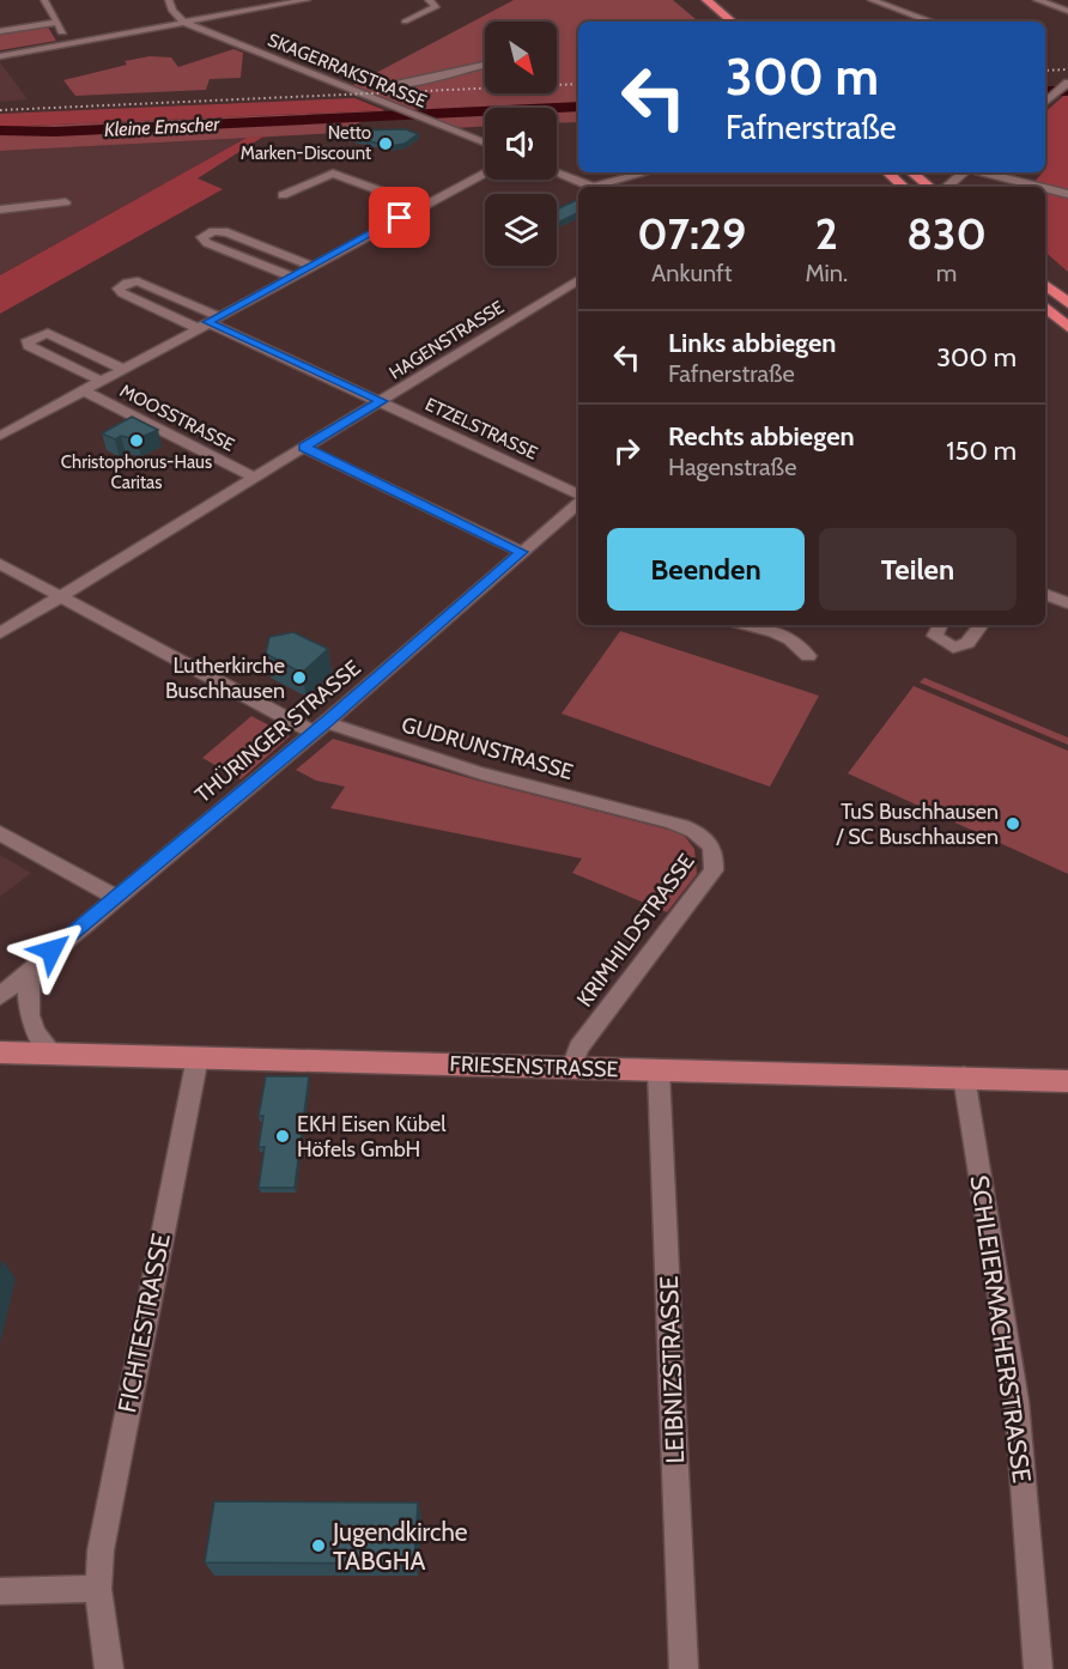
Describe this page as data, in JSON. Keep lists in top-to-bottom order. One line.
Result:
{"streets":{"main road":["FRIESENSTRASSE"],"street":["SKAGERRAKSTRASSE","HAGENSTRASSE","MOOSSTRASSE","ETZELSTRASSE","THÜRINGER STRASSE","GUDRUNSTRASSE","KRIMHILDSTRASSE","FICHTESTRASSE","SCHLEIERMACHERSTRASSE","LEIBNIZSTRASSE"]},"crossings":[["HAGENSTRASSE","MOOSSTRASSE"],["HAGENSTRASSE","ETZELSTRASSE"],["HAGENSTRASSE","GUDRUNSTRASSE"],["THÜRINGER STRASSE","GUDRUNSTRASSE"],["GUDRUNSTRASSE","KRIMHILDSTRASSE"],["KRIMHILDSTRASSE","FRIESENSTRASSE"],["FRIESENSTRASSE","FICHTESTRASSE"],["FRIESENSTRASSE","SCHLEIERMACHERSTRASSE"],["FRIESENSTRASSE","LEIBNIZSTRASSE"]],"water":["Kleine Emscher"],"places":["Netto Marken-Discount","Christophorus-Haus Caritas","Lutherkirche Buschhausen","TuS Buschhausen / SC Buschhausen","EKH Eisen Kübel Höfels GmbH","Jugendkirche TABGHA"],"north":"bottom right","page":{"turn":["300 m","Fafnerstraße"],"eta":["07:29","Ankunft","2","Min.","830","m"],"list":[{"name":"Links abbiegen","note":"Fafnerstraße","value":"300 m"},{"name":"Rechts abbiegen","note":"Hagenstraße","value":"150 m"}],"buttons":["Beenden","Teilen"]}}
